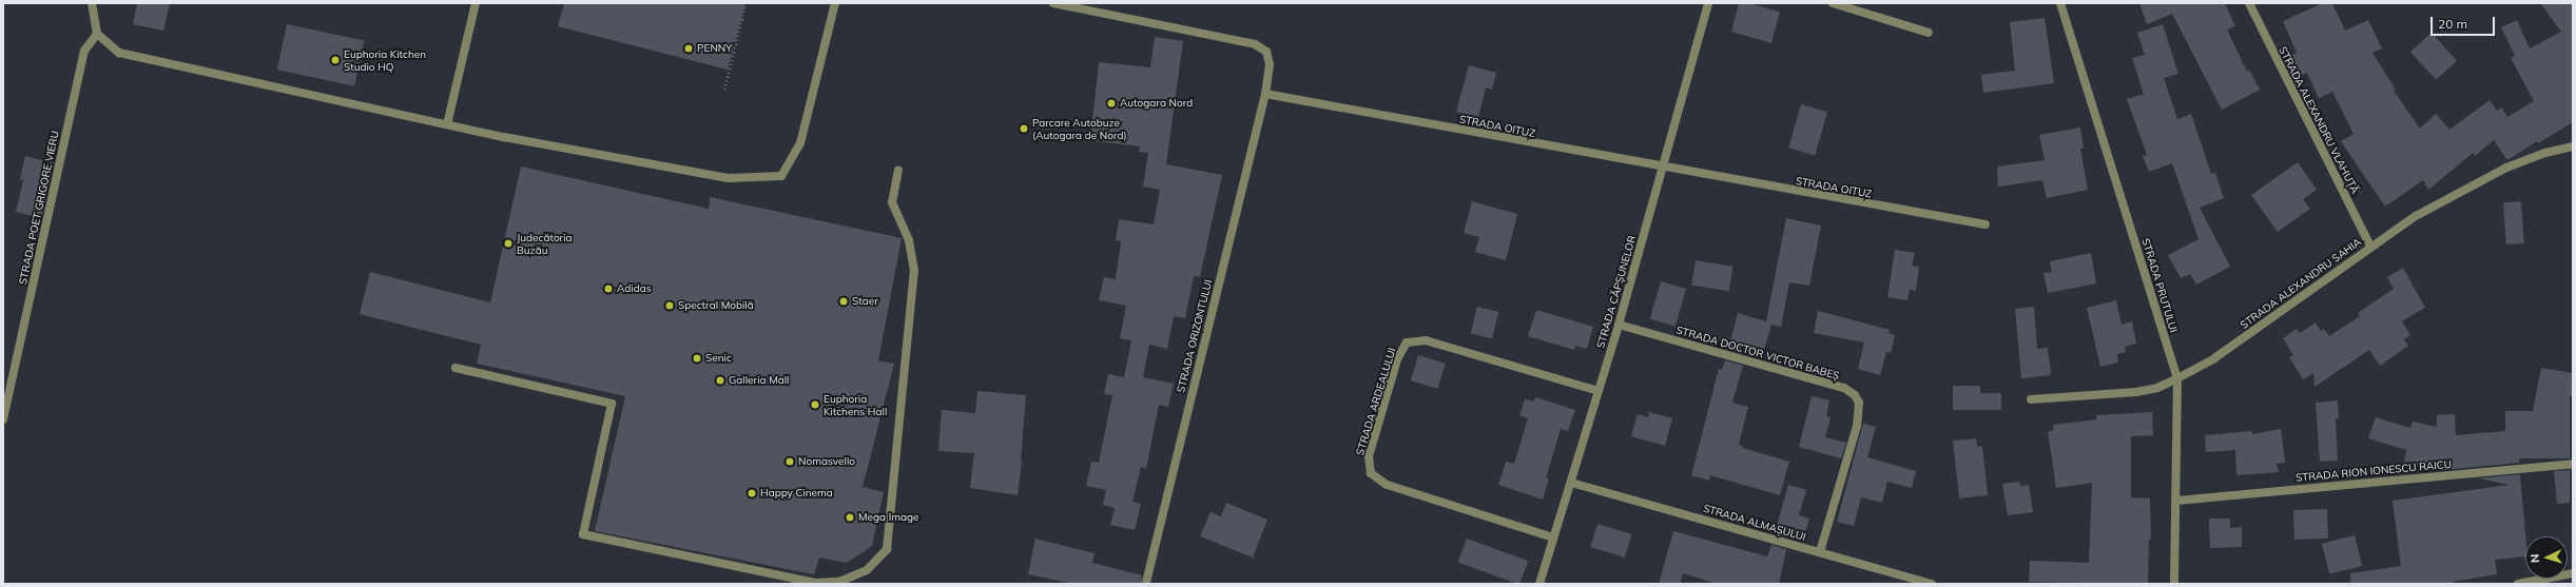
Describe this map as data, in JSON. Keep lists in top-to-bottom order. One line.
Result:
{"streets":{"street":["STRADA ALEXANDRU VLAHUȚĂ","STRADA OITUZ","STRADA POET GRIGORE VIERU","STRADA ALEXANDRU SAHIA","STRADA PRUTULUI","STRADA CĂPȘUNELOR","STRADA ORIZONTULUI","STRADA DOCTOR VICTOR BABEȘ","STRADA ARDEALULUI","STRADA RION IONESCU RAICU","STRADA ALMAȘULUI"]},"crossings":[["STRADA ALEXANDRU VLAHUȚĂ","STRADA ALEXANDRU SAHIA"],["STRADA OITUZ","STRADA CĂPȘUNELOR"],["STRADA OITUZ","STRADA ORIZONTULUI"],["STRADA ALEXANDRU SAHIA","STRADA PRUTULUI"],["STRADA PRUTULUI","STRADA RION IONESCU RAICU"],["STRADA CĂPȘUNELOR","STRADA DOCTOR VICTOR BABEȘ"],["STRADA CĂPȘUNELOR","STRADA ARDEALULUI"],["STRADA CĂPȘUNELOR","STRADA ALMAȘULUI"],["STRADA DOCTOR VICTOR BABEȘ","STRADA ALMAȘULUI"]],"places":["PENNY","Euphoria Kitchen Studio HQ","Autogara Nord","Parcare Autobuze (Autogara de Nord)","Judecătoria Buzău","Adidas","Staer","Spectral Mobilă","Senic","Galleria Mall","Euphoria Kitchens Hall","Nomasvello","Happy Cinema","Mega Image"],"scale_bar":"20 m","north":"left"}
